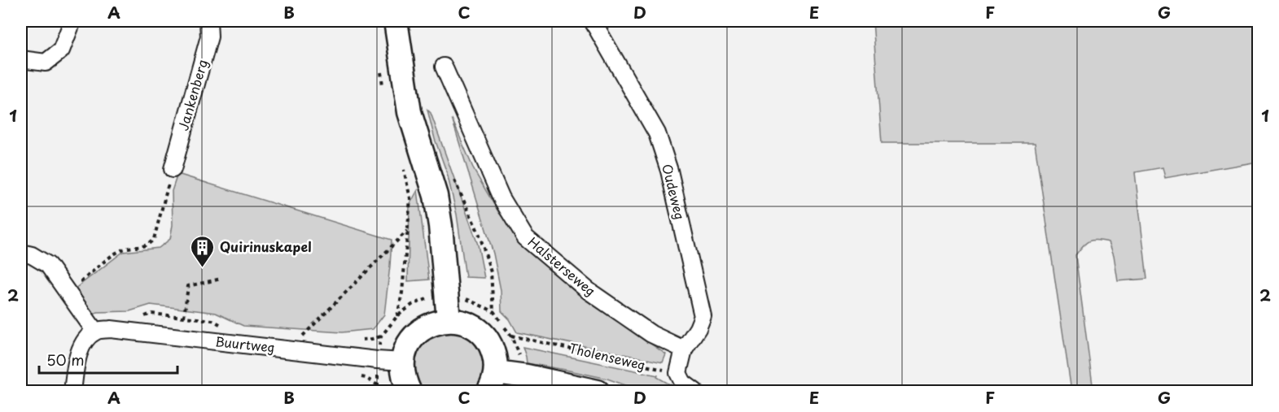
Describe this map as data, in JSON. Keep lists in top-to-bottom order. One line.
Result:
{"streets":{"street":["Jankenberg","Oudeweg","Halsterseweg","Buurtweg"],"path":["Tholenseweg"]},"crossings":[["Oudeweg","Halsterseweg"],["Oudeweg","Tholenseweg"]],"places":{"building":["Quirinuskapel"]},"scale_bar":"50 m","grid":{"columns":["A","B","C","D","E","F","G"],"rows":["1","2"]}}
